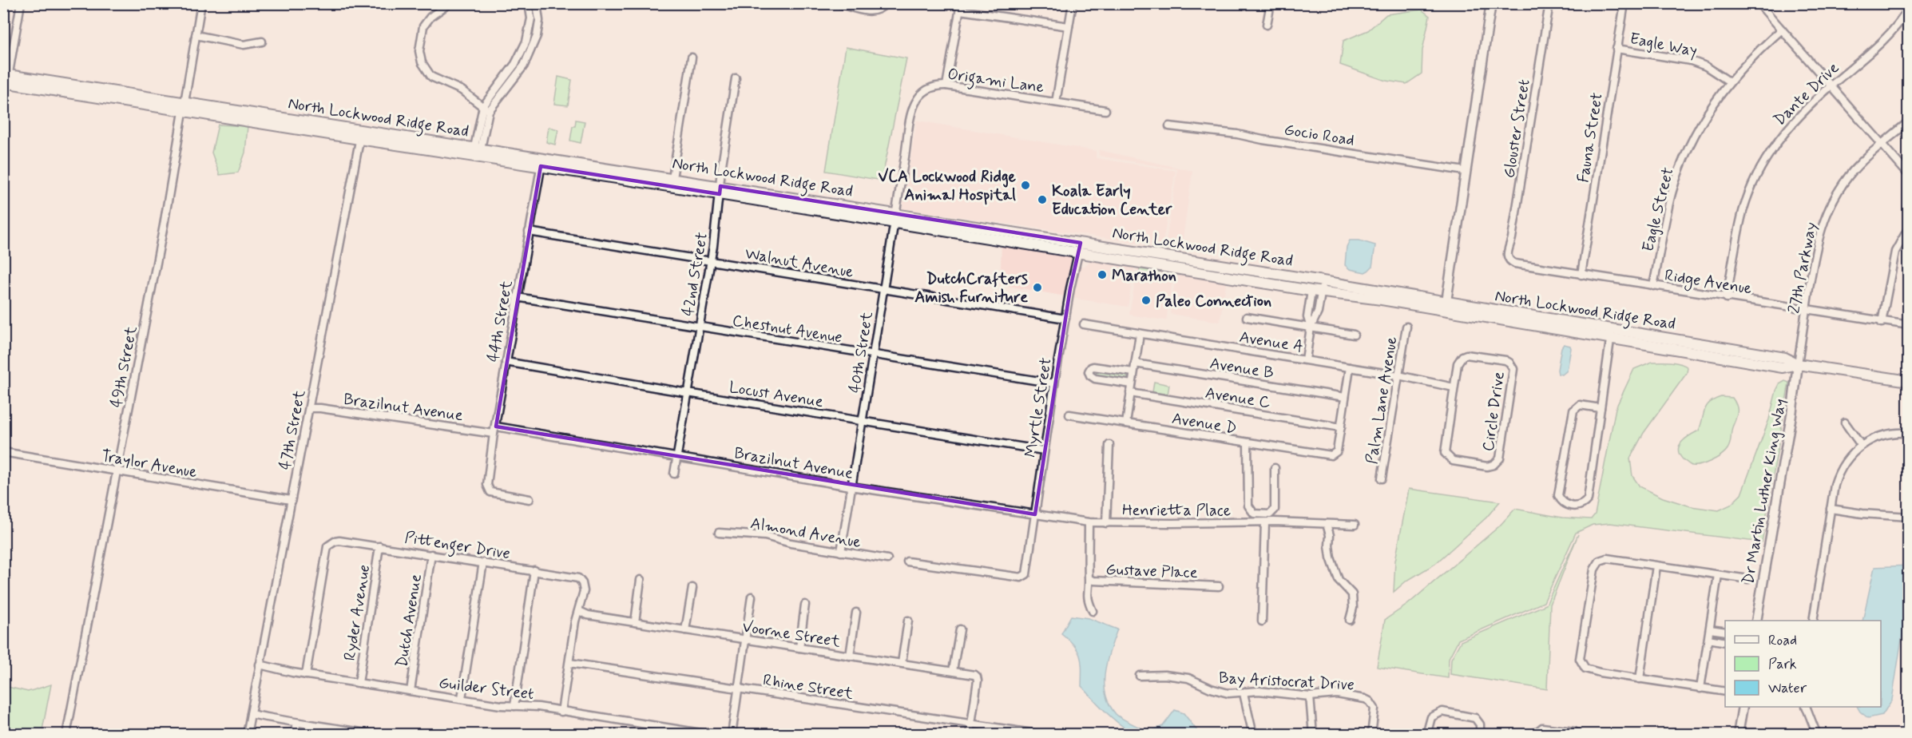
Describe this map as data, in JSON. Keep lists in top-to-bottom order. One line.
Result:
{"streets":{"main road":["North Lockwood Ridge Road"],"street":["Eagle Way","Origami Lane","Dante Drive","Glouster Street","Gocio Road","Fauna Street","Eagle Street","Walnut Avenue","27th Parkway","42nd Street","Ridge Avenue","44th Street","Chestnut Avenue","Avenue A","40th Street","49th Street","Avenue B","Locust Avenue","Avenue C","Palm Lane Avenue","Brazilnut Avenue","Myrtle Street","Circle Drive","Avenue D","47th Street","Traylor Avenue","Dr Martin Luther King Way","Henrietta Place","Almond Avenue","Pittenger Drive","Gustave Place","Ryder Avenue","Dutch Avenue","Voorne Street","Bay Aristocrat Drive","Rhine Street","Guilder Street"]},"crossings":[["Eagle Way","Fauna Street"],["Eagle Way","Eagle Street"],["Origami Lane","40th Street"],["Dante Drive","Ridge Avenue"],["North Lockwood Ridge Road","27th Parkway"],["North Lockwood Ridge Road","42nd Street"],["North Lockwood Ridge Road","44th Street"],["North Lockwood Ridge Road","40th Street"],["North Lockwood Ridge Road","49th Street"],["North Lockwood Ridge Road","Myrtle Street"],["North Lockwood Ridge Road","47th Street"],["North Lockwood Ridge Road","Dr Martin Luther King Way"],["Glouster Street","Ridge Avenue"],["Fauna Street","Ridge Avenue"],["Eagle Street","Ridge Avenue"],["Walnut Avenue","42nd Street"],["Walnut Avenue","44th Street"],["Walnut Avenue","40th Street"],["Walnut Avenue","Myrtle Street"],["27th Parkway","Ridge Avenue"],["27th Parkway","Dr Martin Luther King Way"],["42nd Street","Chestnut Avenue"],["42nd Street","Locust Avenue"],["42nd Street","Brazilnut Avenue"],["44th Street","Chestnut Avenue"],["44th Street","Locust Avenue"],["44th Street","Brazilnut Avenue"],["Chestnut Avenue","40th Street"],["Chestnut Avenue","Myrtle Street"],["Avenue A","Palm Lane Avenue"],["Avenue A","Circle Drive"],["40th Street","Locust Avenue"],["40th Street","Brazilnut Avenue"],["40th Street","Almond Avenue"],["49th Street","Traylor Avenue"],["Locust Avenue","Myrtle Street"],["Avenue C","Avenue D"],["Brazilnut Avenue","Myrtle Street"],["Brazilnut Avenue","47th Street"],["Brazilnut Avenue","Henrietta Place"],["47th Street","Traylor Avenue"],["47th Street","Guilder Street"],["Pittenger Drive","Ryder Avenue"],["Pittenger Drive","Dutch Avenue"],["Pittenger Drive","Voorne Street"],["Pittenger Drive","Rhine Street"],["Pittenger Drive","Guilder Street"],["Ryder Avenue","Guilder Street"],["Dutch Avenue","Guilder Street"],["Voorne Street","Rhine Street"]],"places":["VCA Lockwood Ridge Animal Hospital","Koala Early Education Center","Marathon","DutchCrafters Amish Furniture","Paleo Connection"],"legend":["Road","Park","Water"]}
